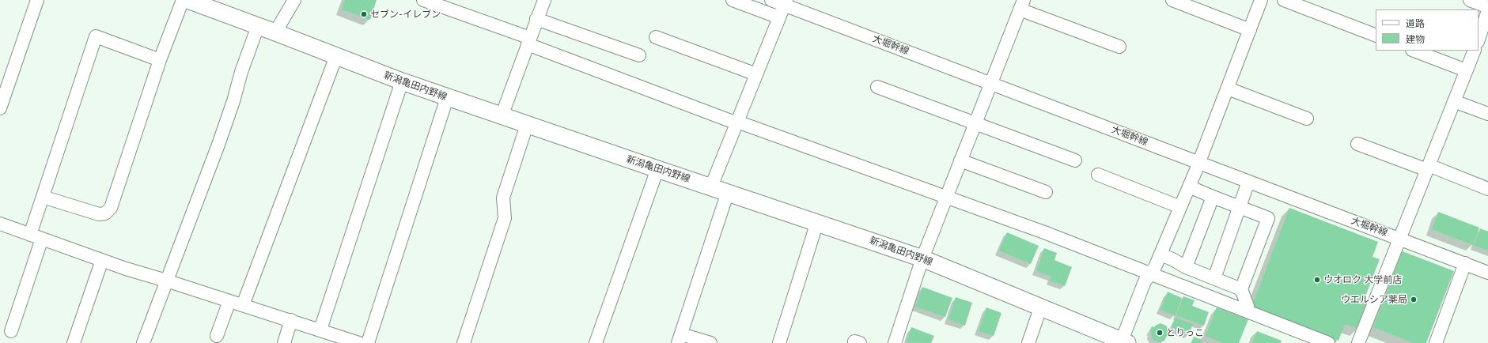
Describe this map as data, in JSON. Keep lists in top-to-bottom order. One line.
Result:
{"streets":{"main road":["新潟亀田内野線"],"street":["大堀幹線"]},"places":["セブン-イレブン","ウオロク 大学前店","ウエルシア薬局","とりっこ"],"legend":["道路","建物"]}
